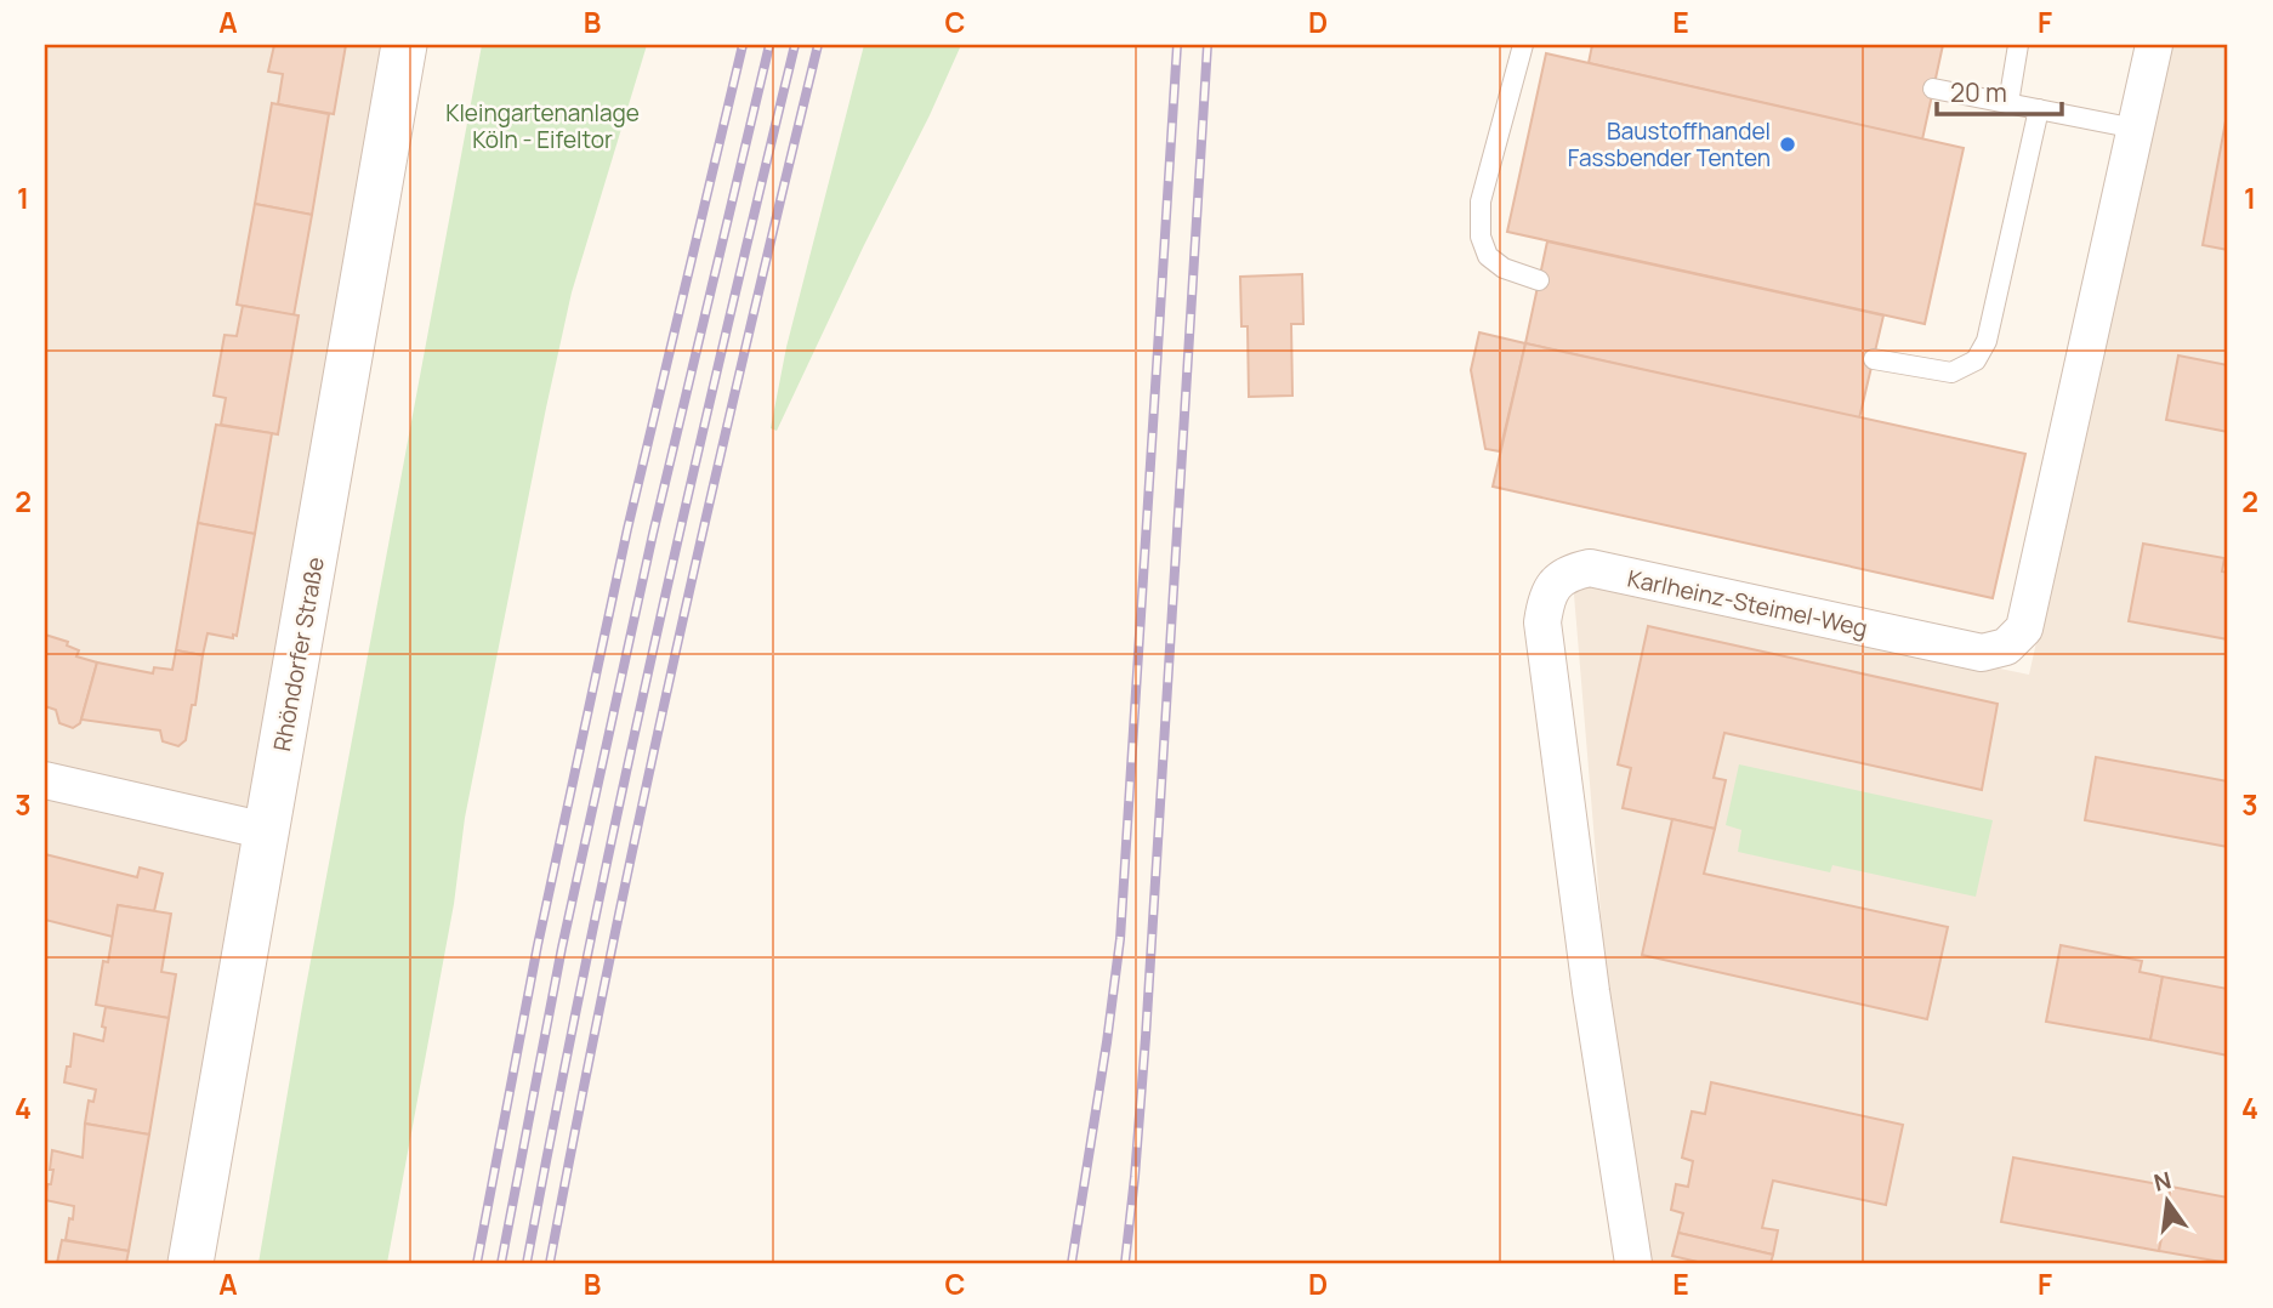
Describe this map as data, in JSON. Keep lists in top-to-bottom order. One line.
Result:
{"streets":{"street":["Karlheinz-Steimel-Weg","Rhöndorfer Straße"]},"parks":["Kleingartenanlage Köln - Eifeltor"],"places":["Baustoffhandel Fassbender Tenten"],"scale_bar":"20 m","north":"top","grid":{"columns":["A","B","C","D","E","F"],"rows":["1","2","3","4"]}}
